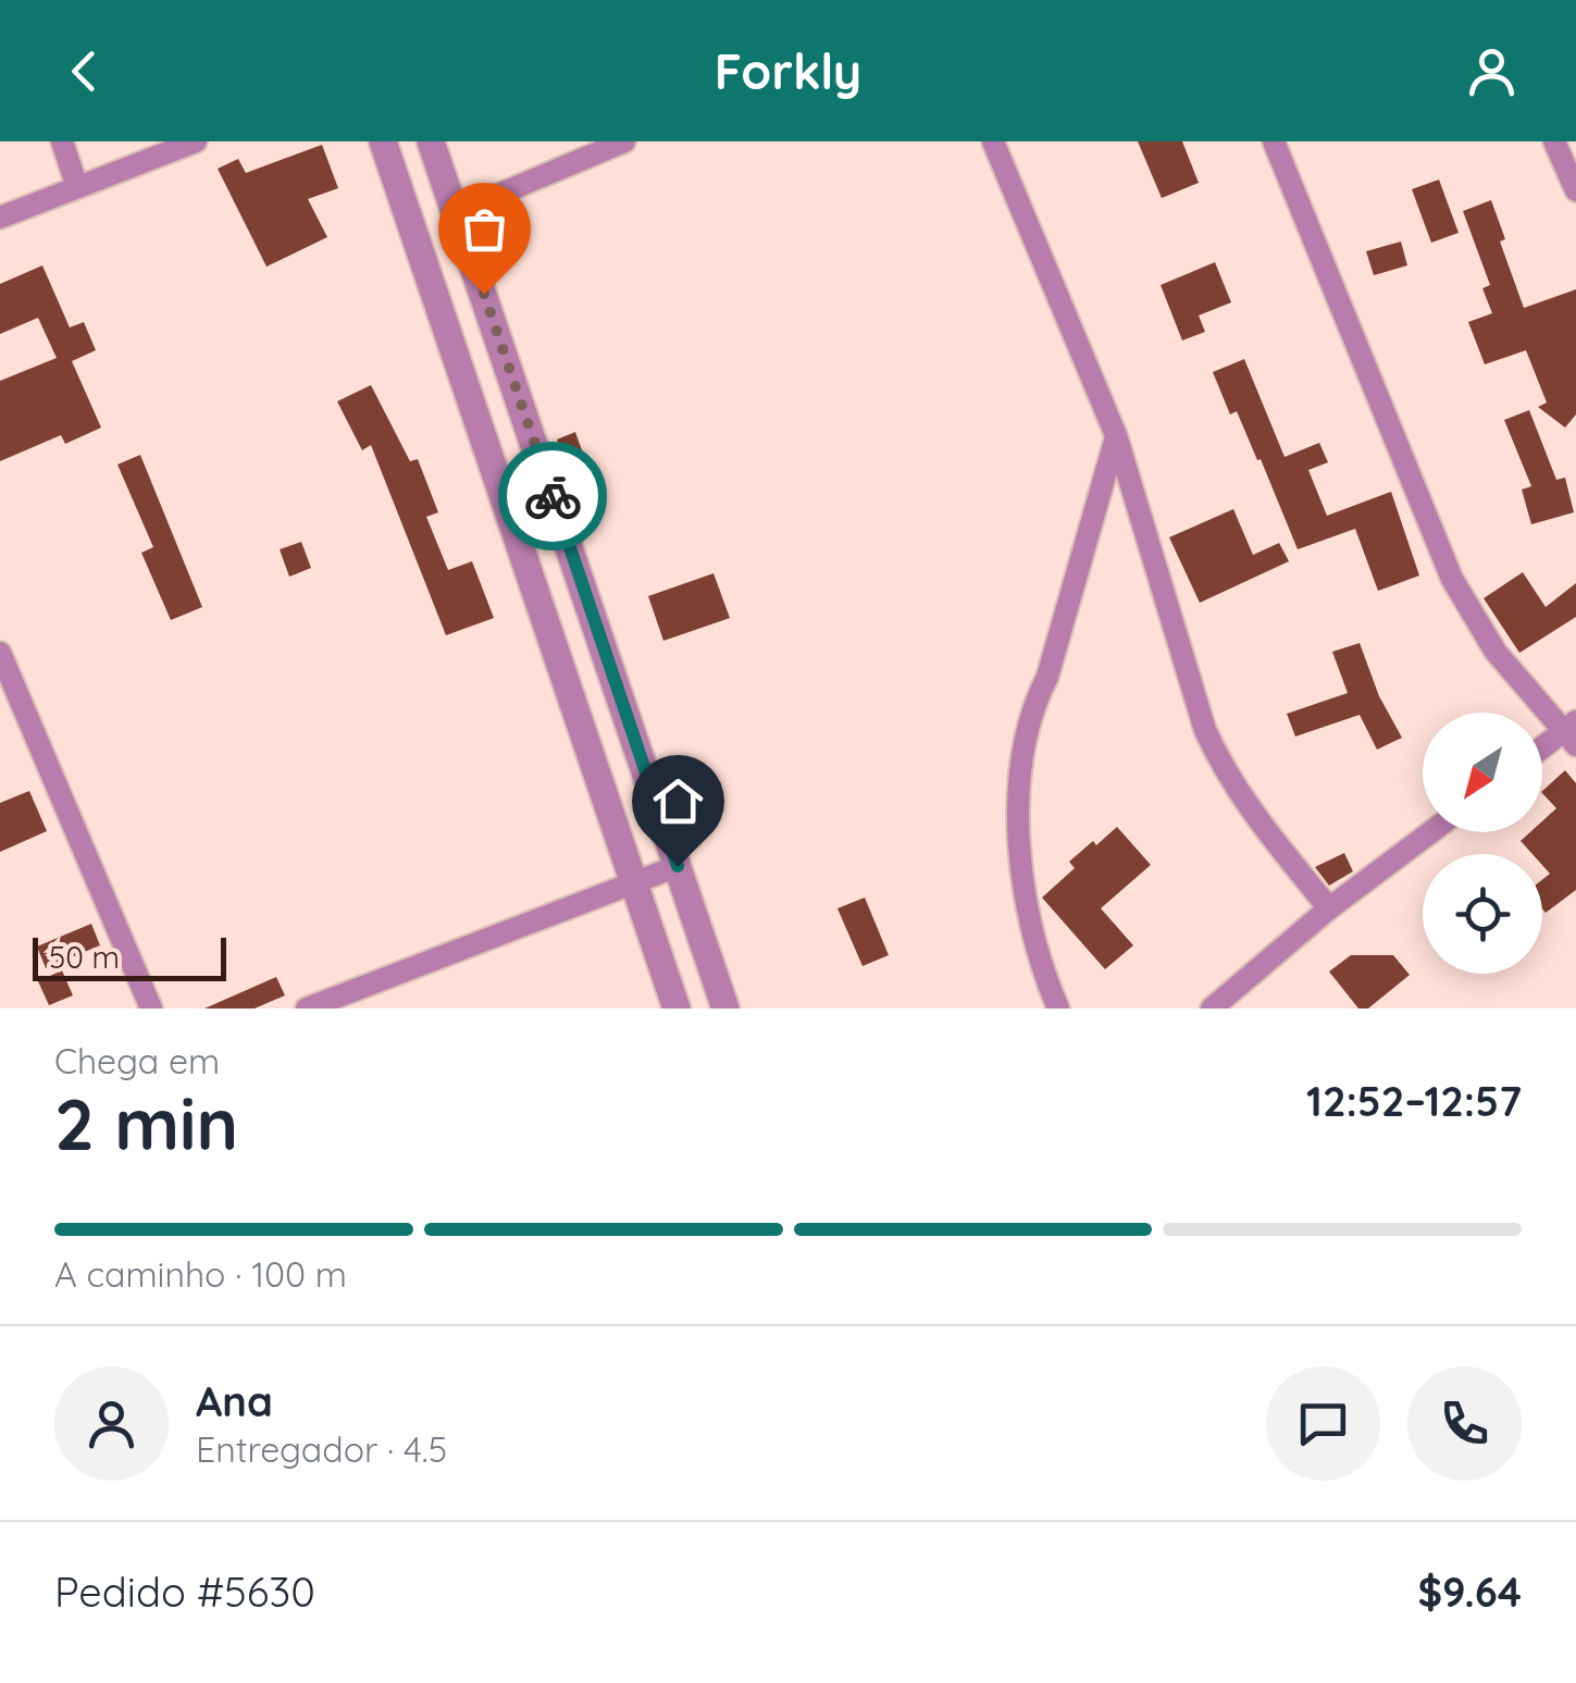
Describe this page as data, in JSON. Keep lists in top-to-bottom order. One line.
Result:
{"scale_bar":"50 m","north":"bottom left","page":{"header":"Forkly","scale":"50 m","heading":["2 min","Chega em","12:52–12:57"],"panel":["Ana","Entregador · 4.5","Pedido #5630","$9.64"],"bar":"A caminho · 100 m"}}
